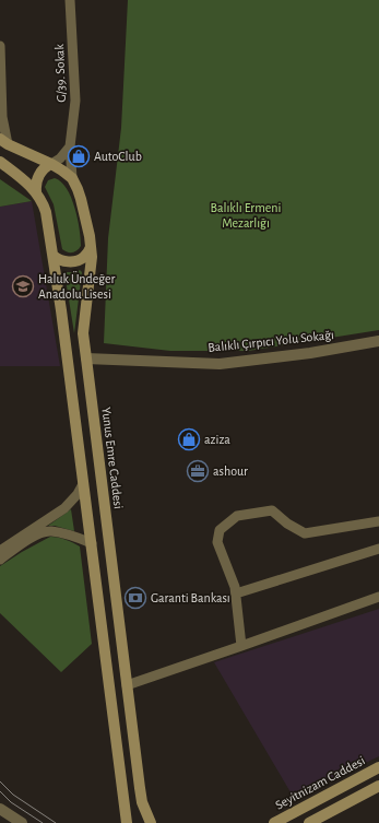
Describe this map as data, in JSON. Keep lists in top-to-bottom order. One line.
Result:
{"streets":{"main road":["Yunus Emre Caddesi","Seyitnizam Caddesi"],"street":["G/39. Sokak","Balıklı Çırpıcı Yolu Sokağı"]},"crossings":[["G/39. Sokak","Yunus Emre Caddesi"],["Balıklı Çırpıcı Yolu Sokağı","Yunus Emre Caddesi"]],"parks":["Balıklı Ermeni Mezarlığı"],"places":{"shop":["AutoClub","aziza"],"school or university":["Haluk Ündeğer Anadolu Lisesi"],"office":["ashour"],"bank":["Garanti Bankası"]}}
